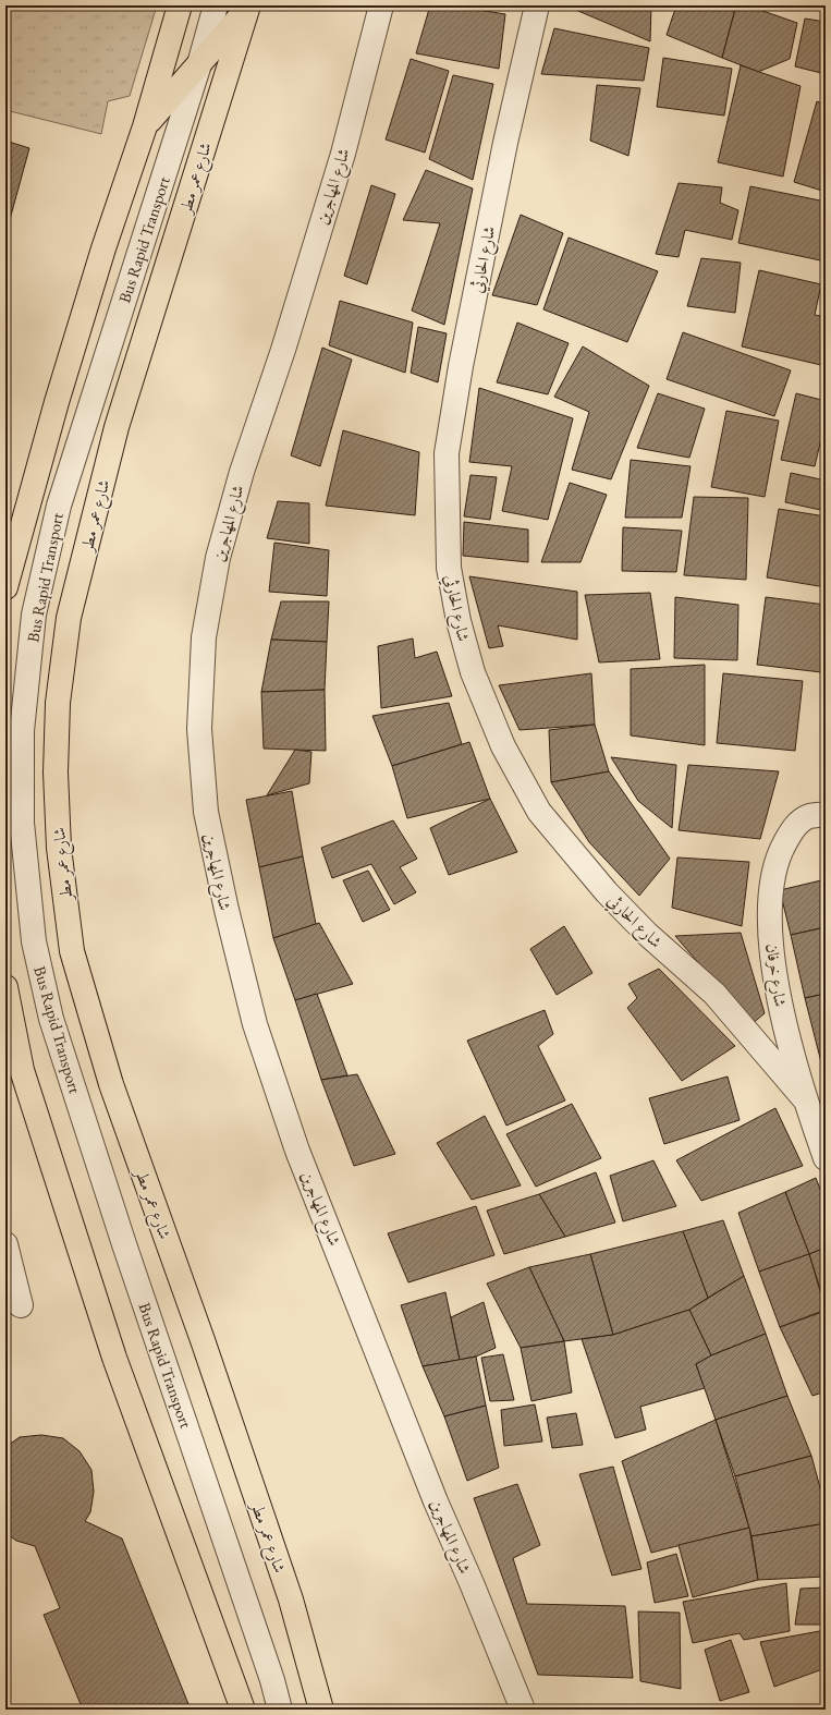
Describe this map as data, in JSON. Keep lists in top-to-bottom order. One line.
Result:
{"streets":{"main road":["شارع عمر مطر"],"street":["شارع المهاجرين","Bus Rapid Transport","شارع الحارثي","شارع خرفان"]},"crossings":[["شارع الحارثي","شارع خرفان"]]}
